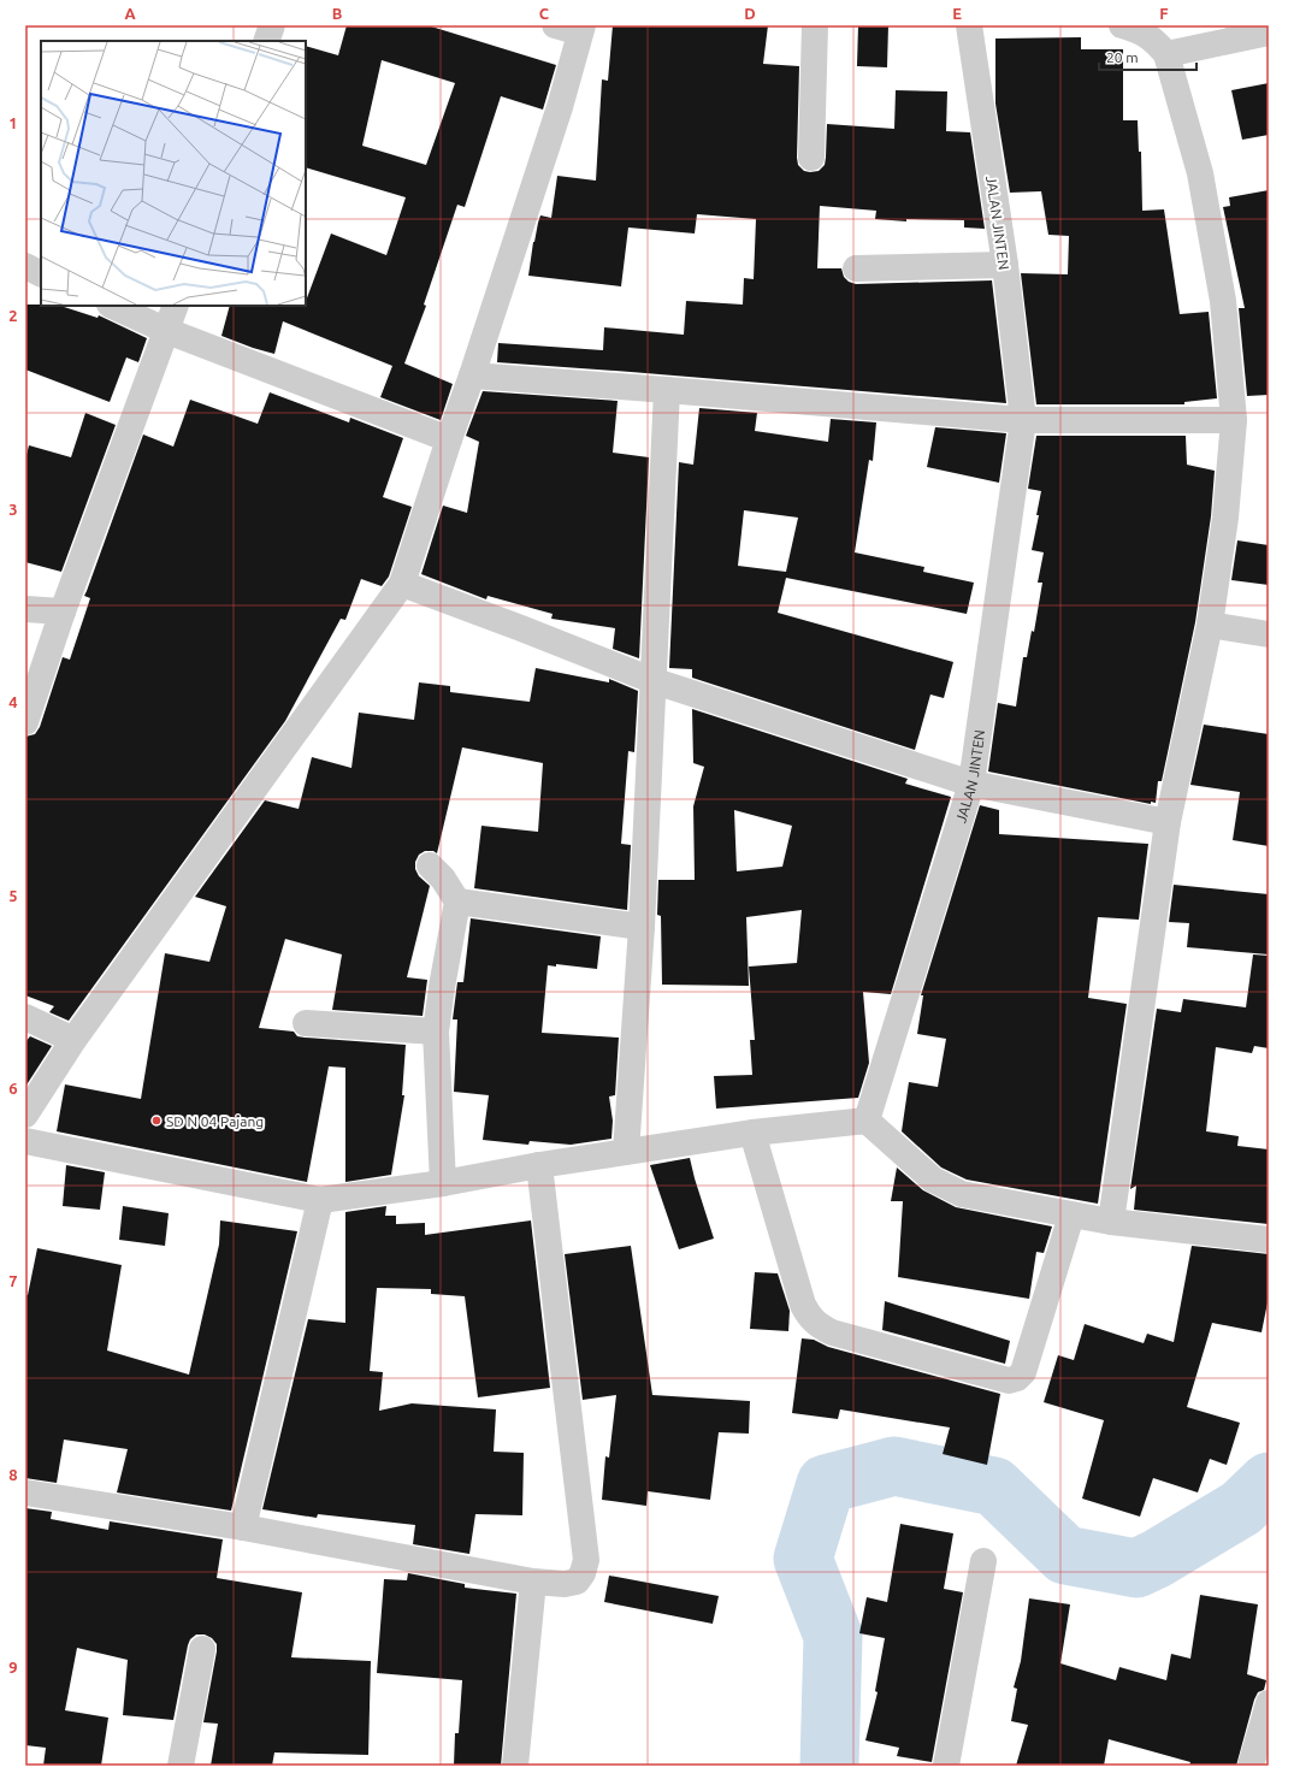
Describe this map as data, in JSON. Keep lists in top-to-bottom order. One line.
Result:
{"streets":{"street":["JALAN JINTEN"]},"places":["SD N 04 Pajang"],"scale_bar":"20 m","grid":{"columns":["A","B","C","D","E","F"],"rows":["1","2","3","4","5","6","7","8","9"]}}
